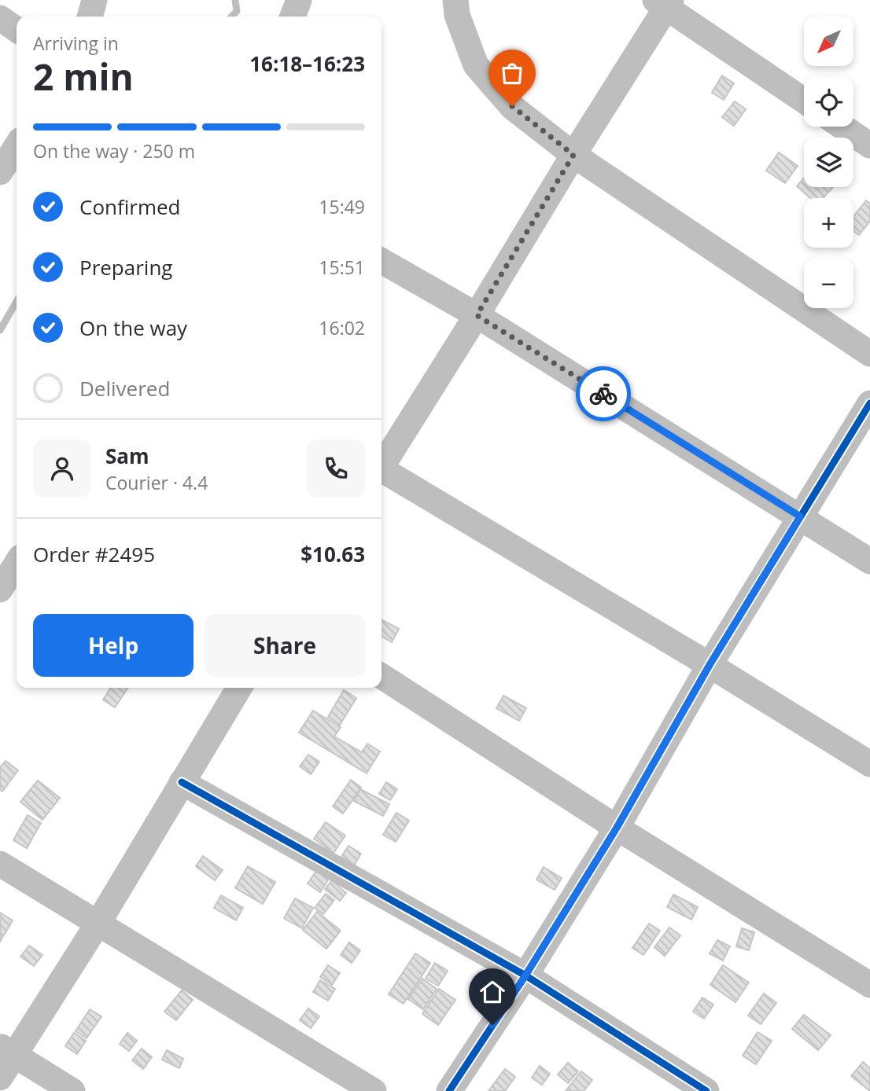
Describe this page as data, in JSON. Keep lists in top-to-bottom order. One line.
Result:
{"north":"bottom left","page":{"map_buttons":["+","−"],"heading":["2 min","Arriving in","16:18–16:23"],"panel":["Sam","Courier · 4.4","Order #2495","$10.63"],"bar":"On the way · 250 m","list":[["Confirmed","15:49"],["Preparing","15:51"],["On the way","16:02"],"Delivered"],"buttons":["Help","Share"]}}
